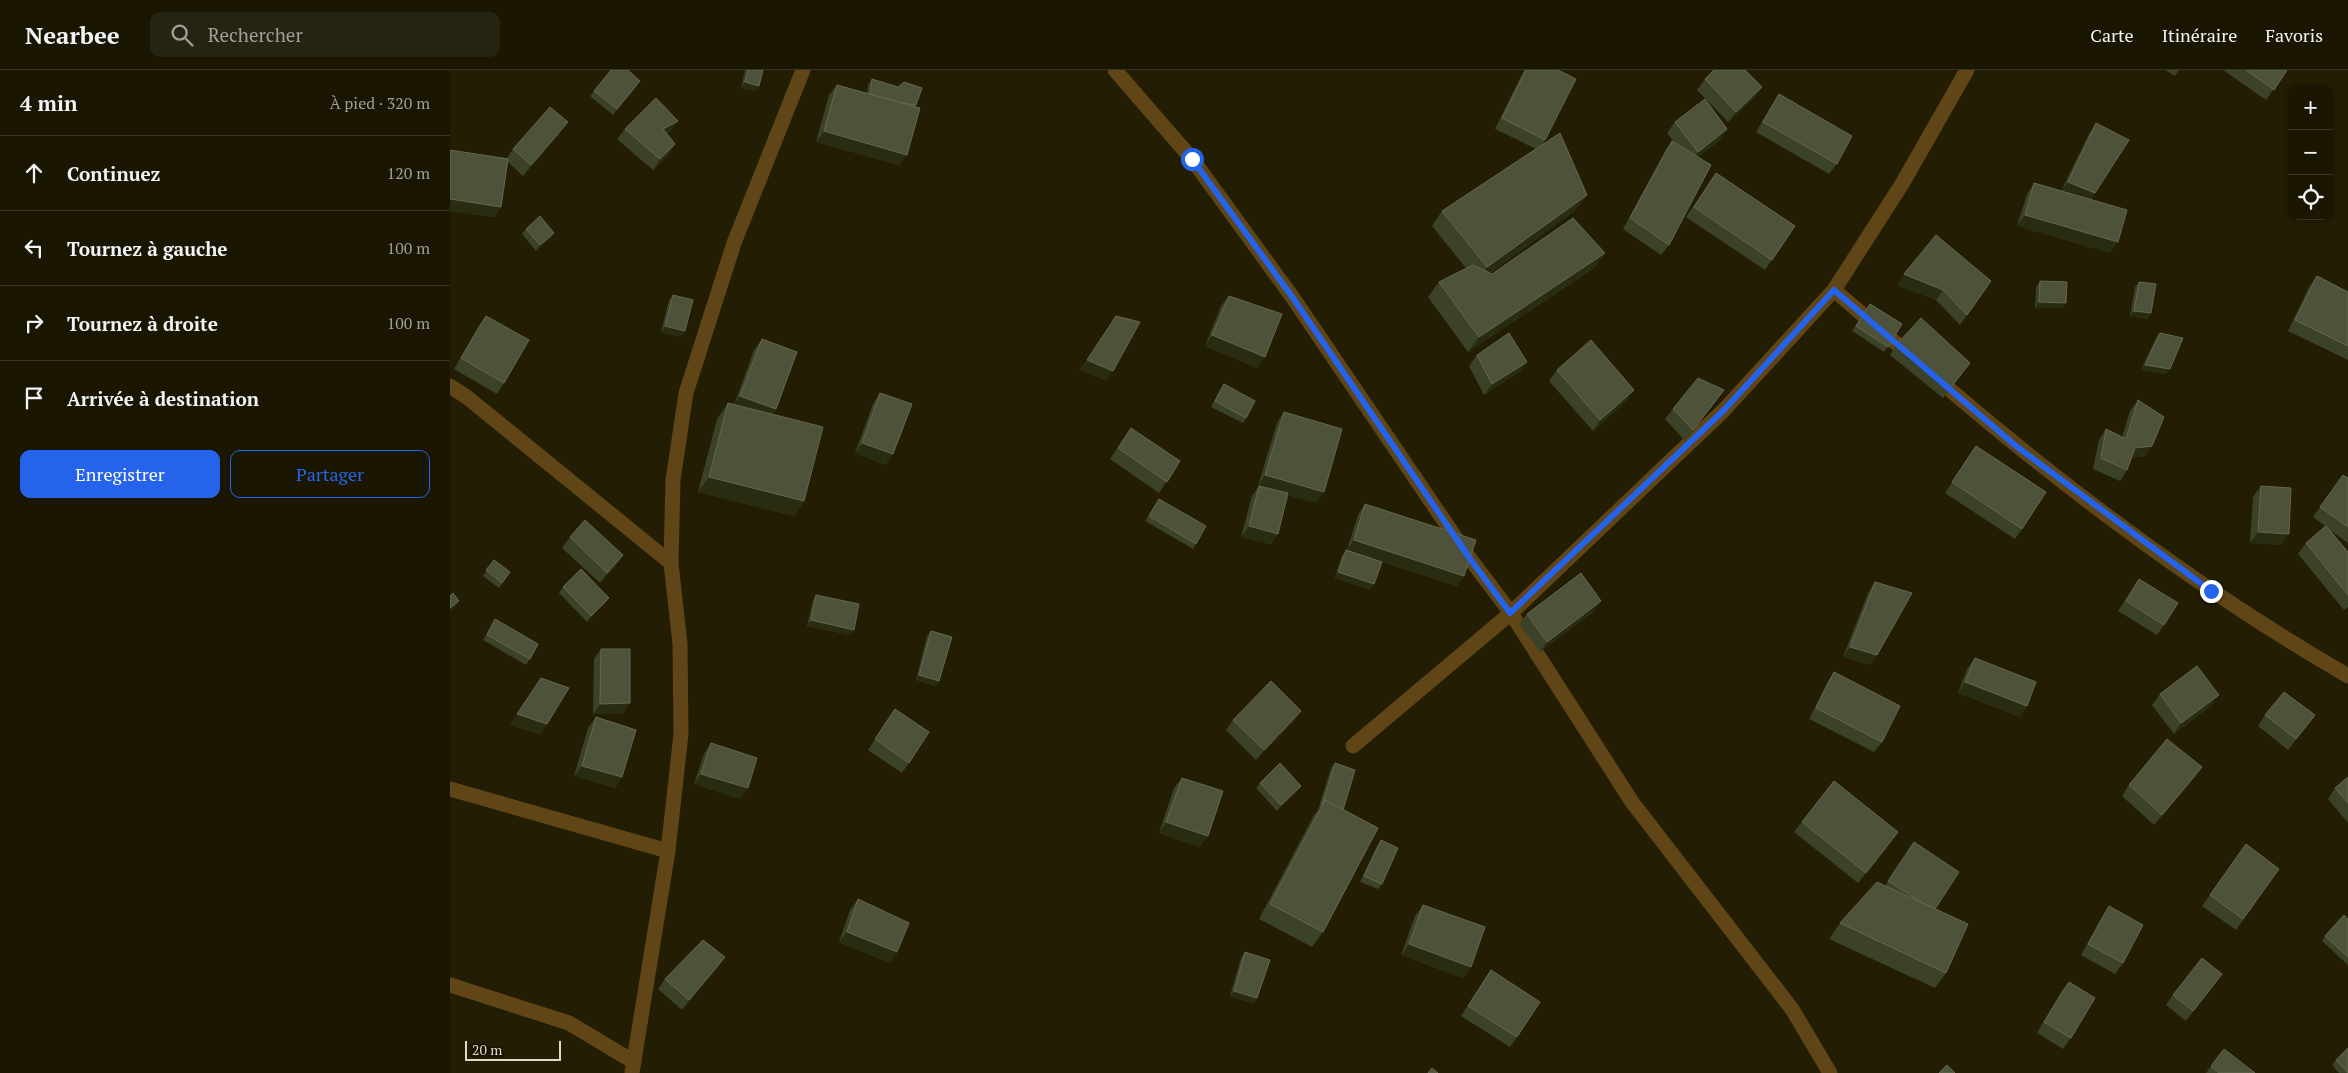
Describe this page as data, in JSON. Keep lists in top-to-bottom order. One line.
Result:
{"scale_bar":"20 m","page":{"header":"Nearbee","search":"Rechercher","nav":["Carte","Itinéraire","Favoris"],"heading":["4 min","À pied · 320 m"],"map_buttons":["+","−"],"list":[["Continuez","120 m"],["Tournez à gauche","100 m"],["Tournez à droite","100 m"],"Arrivée à destination"],"buttons":["Enregistrer","Partager"],"scale":"20 m"}}
